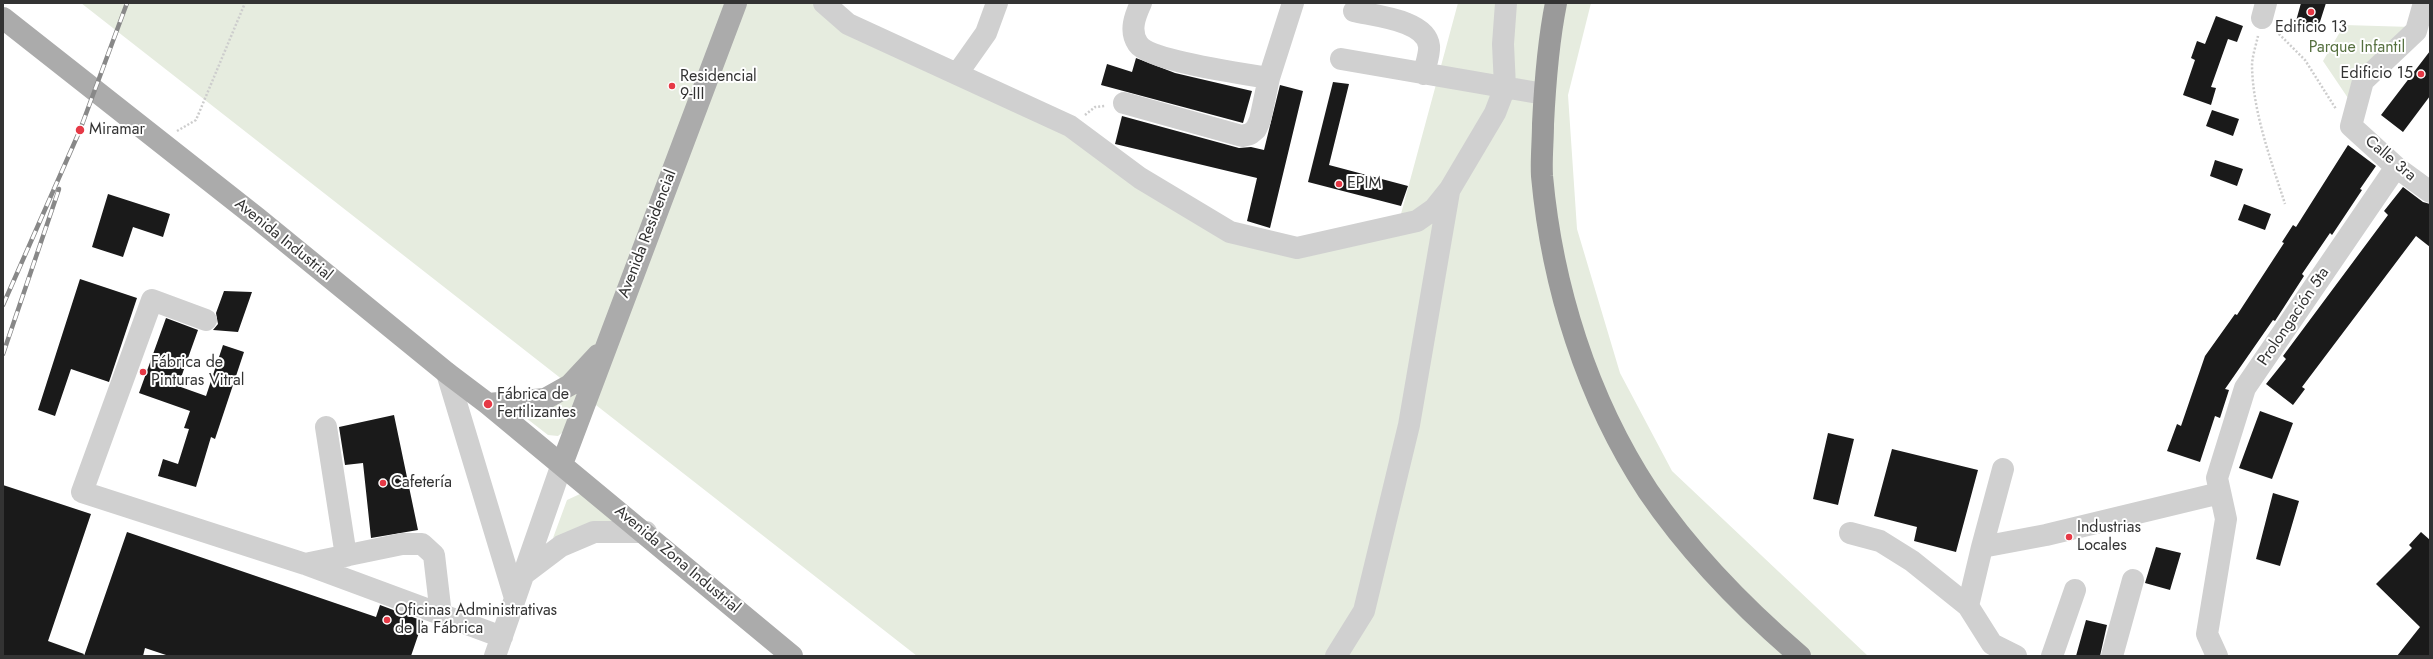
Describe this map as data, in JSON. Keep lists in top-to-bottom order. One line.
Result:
{"streets":{"main road":["Avenida Residencial","Avenida Industrial","Avenida Zona Industrial"],"street":["Calle 3ra","Prolongación 5ta"]},"crossings":[["Calle 3ra","Prolongación 5ta"],["Avenida Residencial","Avenida Industrial"],["Avenida Residencial","Avenida Zona Industrial"],["Avenida Industrial","Avenida Zona Industrial"]],"parks":["Parque Infantil"],"places":["Edificio 13","Edificio 15","Residencial 9-III","Miramar","EPIM","Fábrica de Pinturas Vitral","Fábrica de Fertilizantes","Cafetería","Industrias Locales","Oficinas Administrativas de la Fábrica"]}
